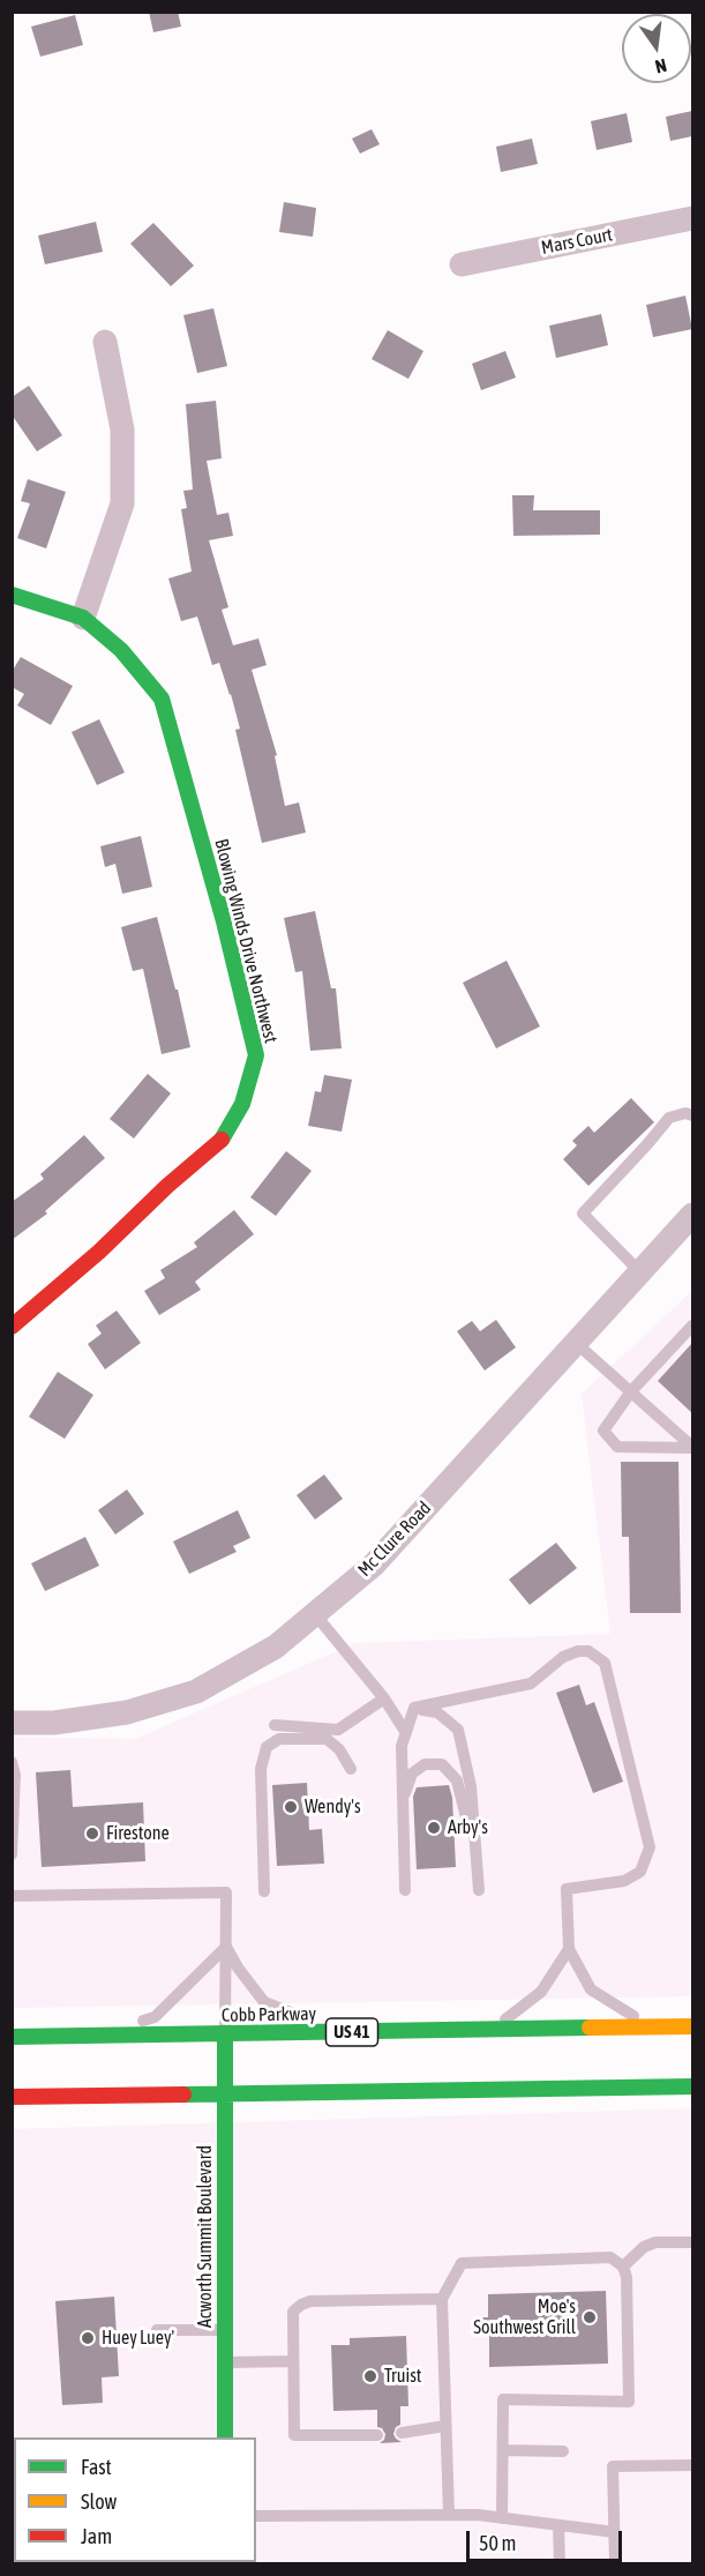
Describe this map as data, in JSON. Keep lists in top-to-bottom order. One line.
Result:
{"streets":{"main road":["Blowing Winds Drive Northwest","Cobb Parkway","US 41","Acworth Summit Boulevard"],"street":["Mars Court","Mc Clure Road"]},"crossings":[["Cobb Parkway","Acworth Summit Boulevard"]],"places":["Wendy's","Arby's","Firestone","Moe's Southwest Grill","Huey Luey'","Truist"],"legend":["Fast","Slow","Jam"],"scale_bar":"50 m","north":"bottom"}
